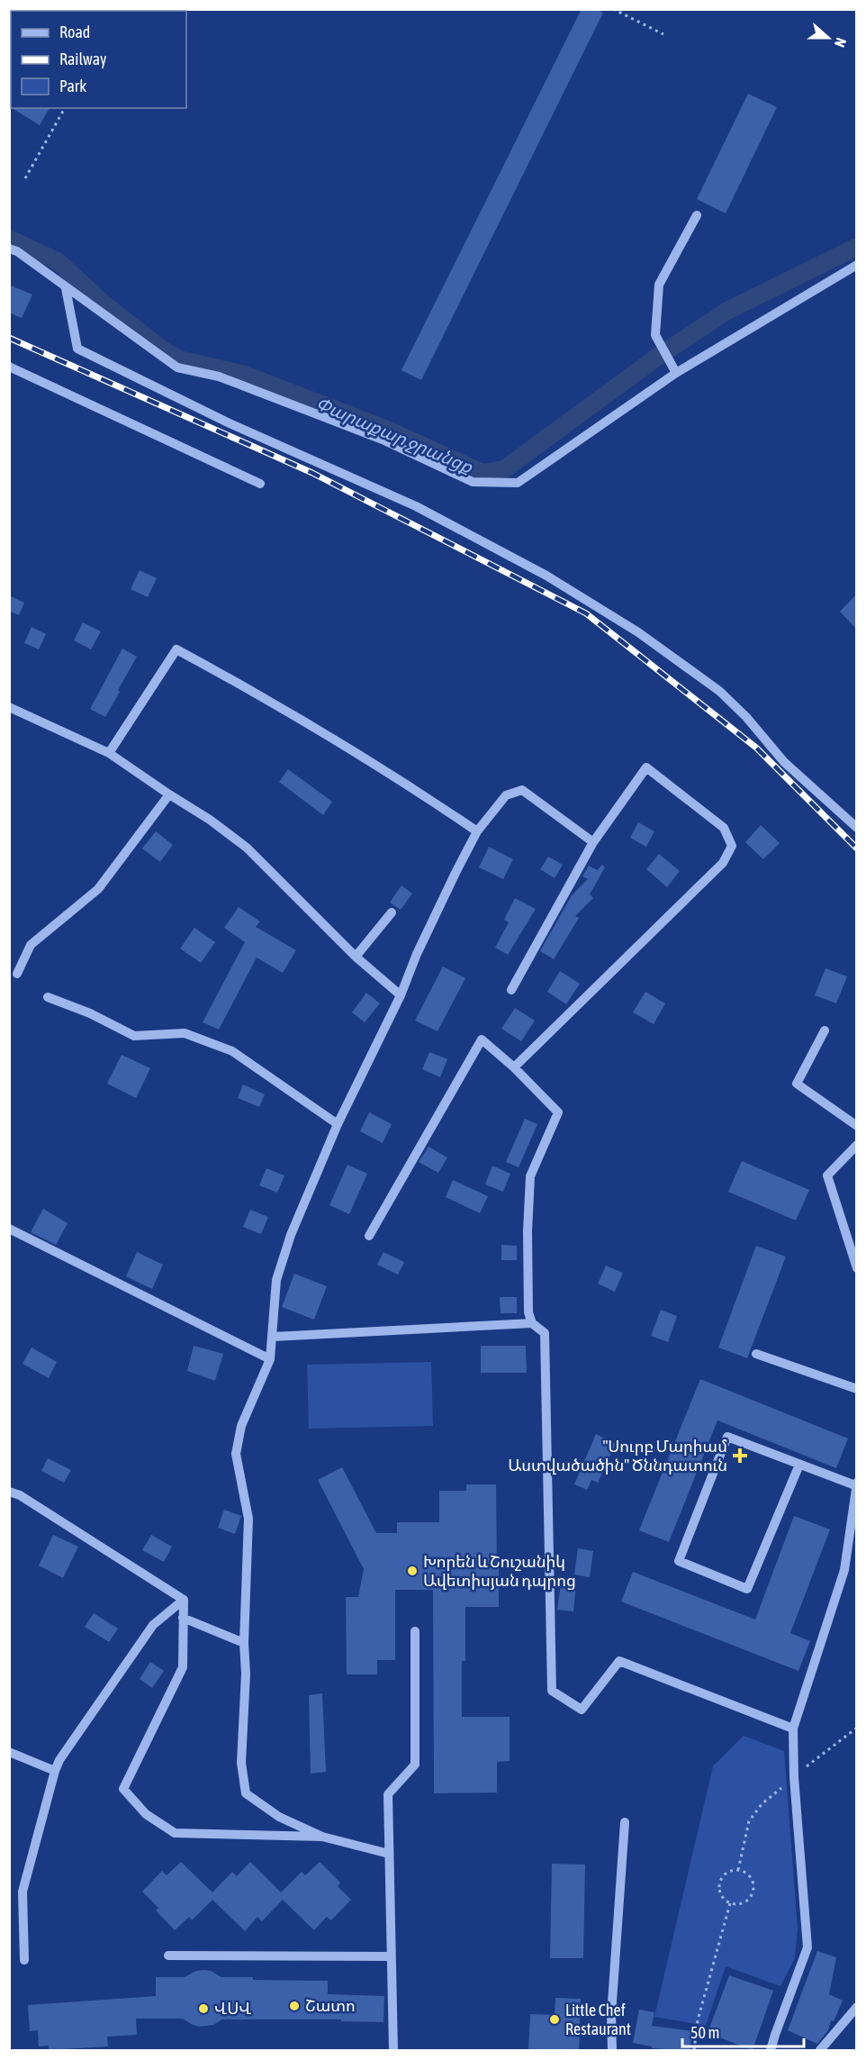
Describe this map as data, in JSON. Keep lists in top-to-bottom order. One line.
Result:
{"water":["Փարաքար ջրանցք"],"places":{"health":["\"Սուրբ Մարիամ Աստվածածին\" Ծննդատուն"],"other":["Խորեն և Շուշանիկ Ավետիսյան դպրոց","Շատո","ՎՍՎ","Little Chef Restaurant"]},"legend":["Road","Railway","Park"],"scale_bar":"50 m","north":"right"}
